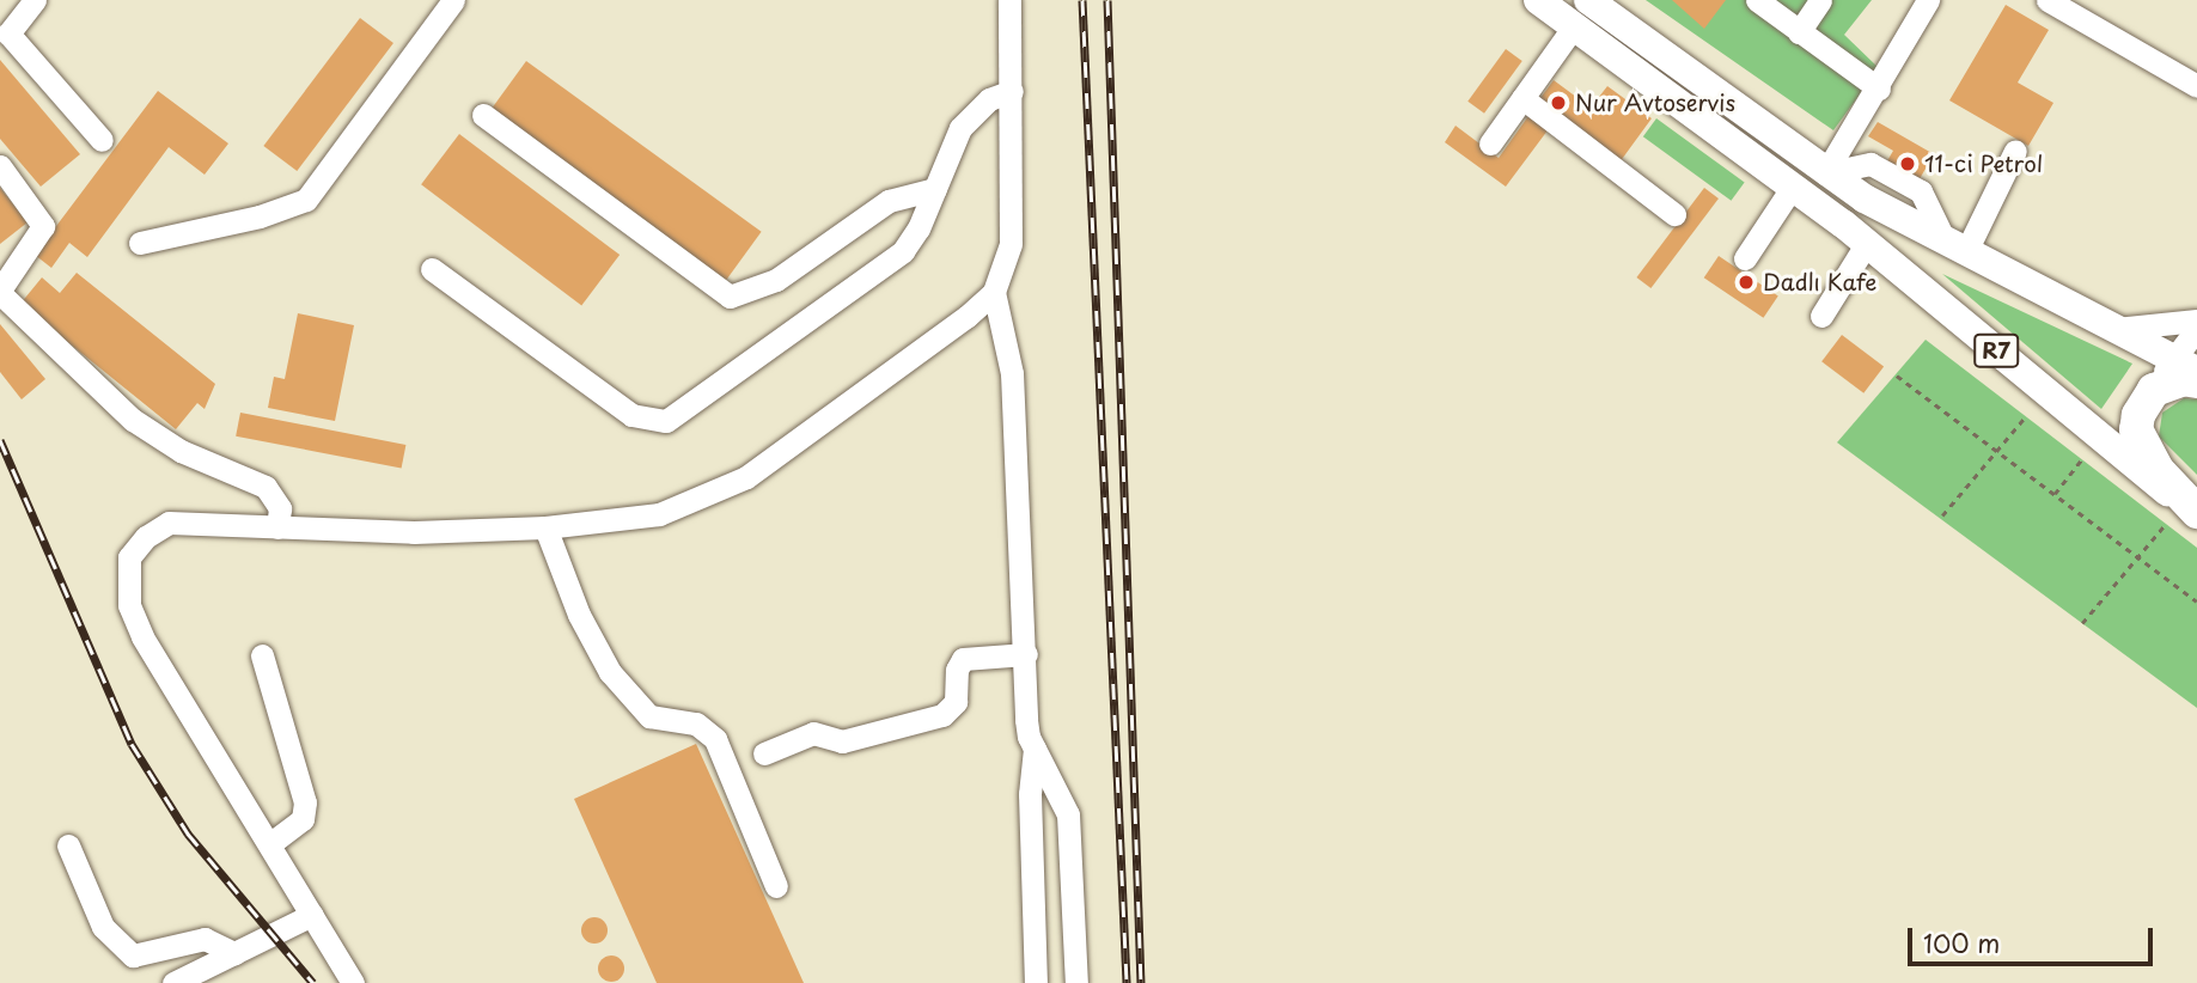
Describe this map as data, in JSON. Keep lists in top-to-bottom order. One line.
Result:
{"streets":{"main road":["R7"]},"places":["Nur Avtoservis","11-ci Petrol","Dadlı Kafe"],"scale_bar":"100 m"}
